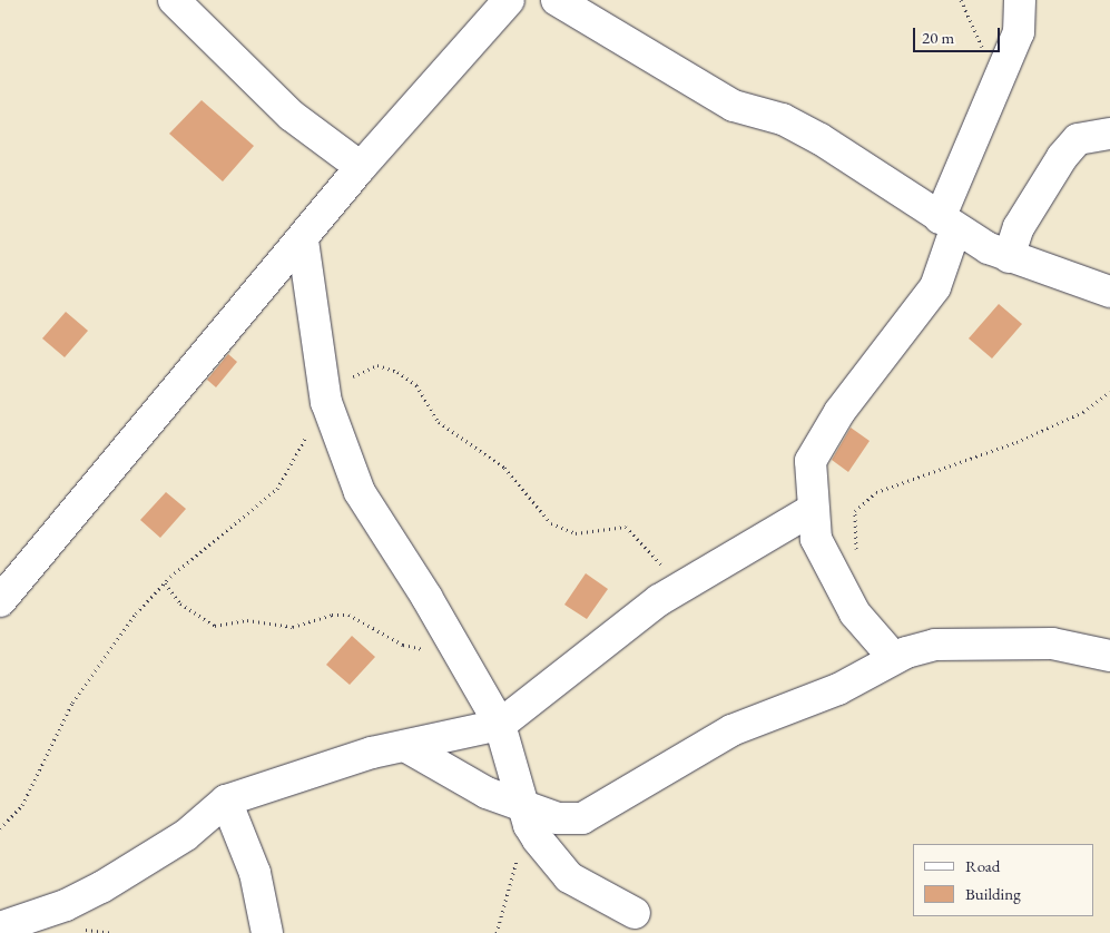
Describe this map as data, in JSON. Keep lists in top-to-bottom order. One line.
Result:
{"legend":["Road","Building"],"scale_bar":"20 m"}
